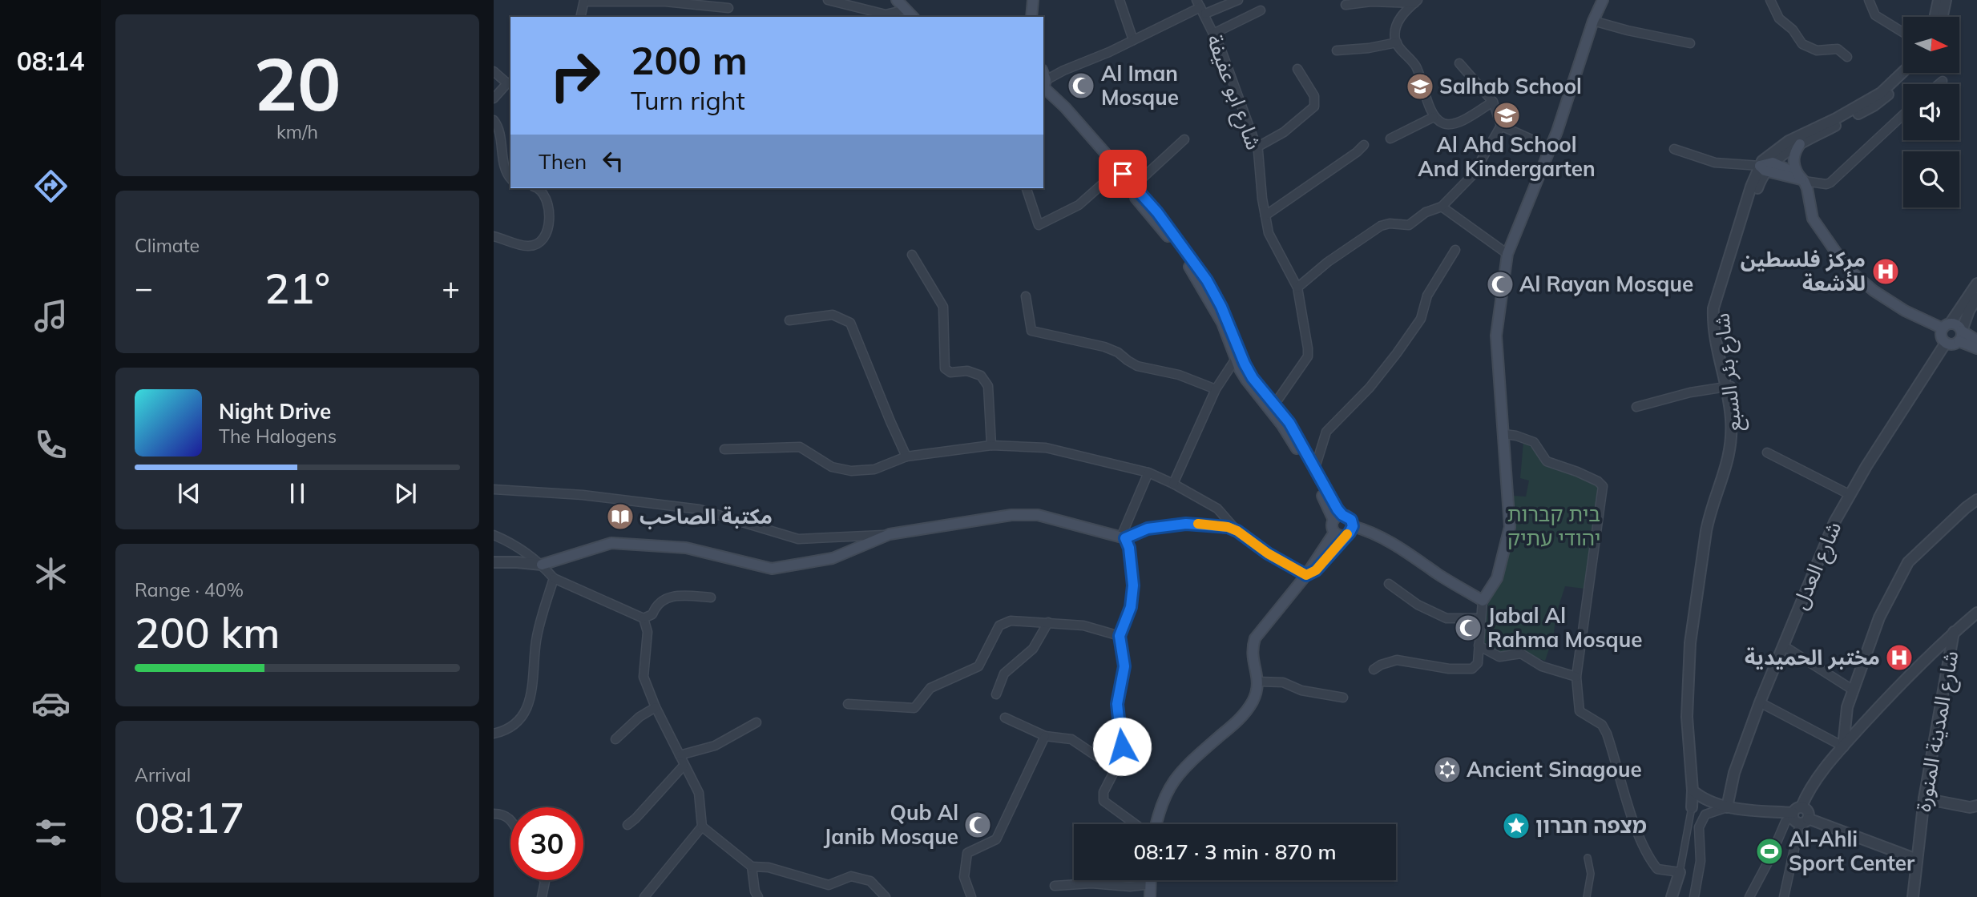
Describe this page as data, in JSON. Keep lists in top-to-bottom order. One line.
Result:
{"streets":{"street":["شارع ابو عفيفة","شارع بئر السبع","شارع العدل","شارع المدينة المنورة"]},"parks":["בית קברות יהודי עתיק"],"places":{"mosque":["Al Iman Mosque","Al Rayan Mosque","Jabal Al Rahma Mosque","Qub Al Janib Mosque"],"school or university":["Salhab School","Al Ahd School And Kindergarten"],"hospital":["مركز فلسطين للأشعة","مختبر الحميدية"],"library":["مكتبة الصاحب"],"synagogue":["Ancient Sinagoue"],"place":["מצפה חברון"],"sports":["Al-Ahli Sport Center"]},"north":"right","page":{"tabs":"08:14","tile":[["20","km/h"],"Climate",["Range · 40%","200 km"],["Arrival","08:17"]],"turn":["200 m","Turn right"],"then":"Then","heat":["−","21°","+"],"song":["Night Drive","The Halogens"],"limit":"30","trip":"08:17 · 3 min · 870 m"}}
